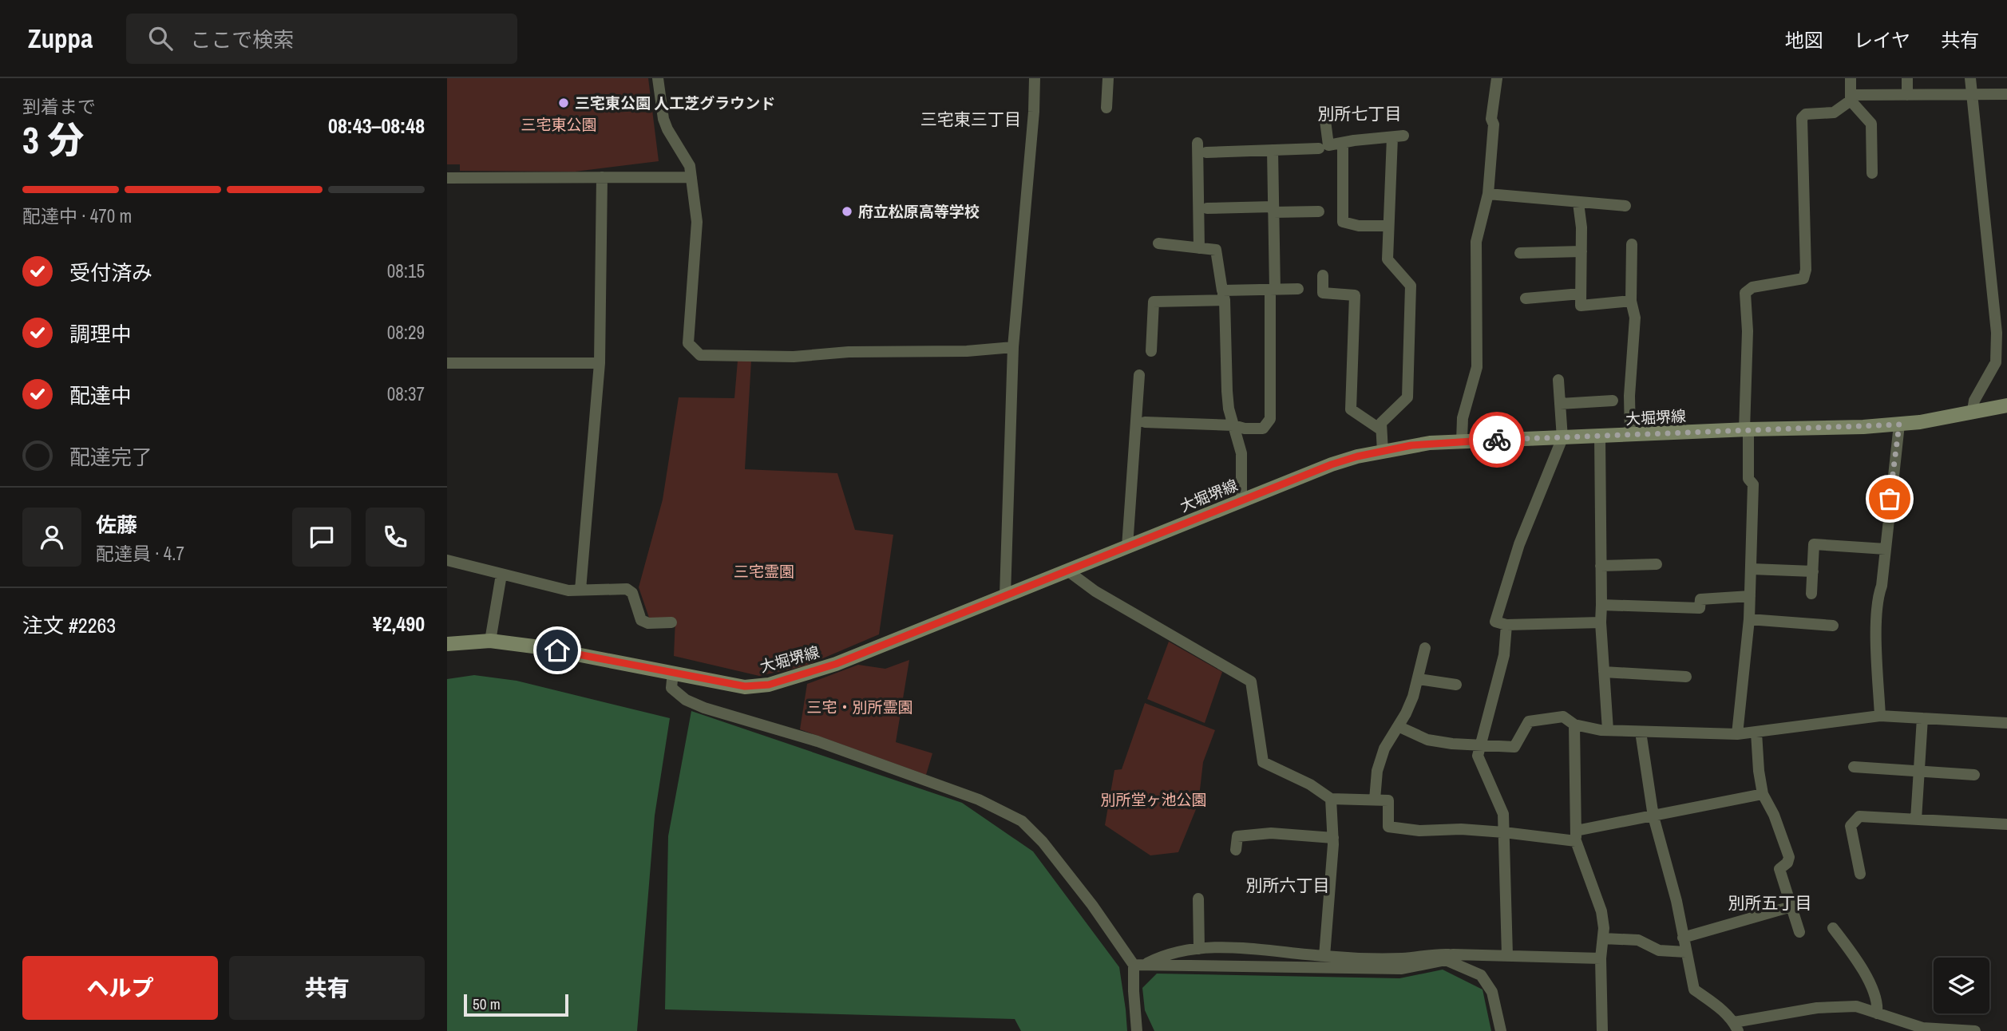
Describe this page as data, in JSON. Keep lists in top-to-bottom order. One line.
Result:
{"streets":{"main road":["大堀堺線"]},"districts":["別所七丁目","三宅東三丁目","別所六丁目","別所五丁目"],"parks":["三宅東公園","三宅霊園","三宅・別所霊園","別所堂ヶ池公園"],"places":["三宅東公園 人工芝グラウンド","府立松原高等学校"],"scale_bar":"50 m","page":{"header":"Zuppa","search":"ここで検索","nav":["地図","レイヤ","共有"],"heading":["3 分","到着まで","08:43–08:48"],"panel":["佐藤","配達員 · 4.7","注文 #2263","¥2,490"],"bar":"配達中 · 470 m","list":[["受付済み","08:15"],["調理中","08:29"],["配達中","08:37"],"配達完了"],"buttons":["ヘルプ","共有"],"scale":"50 m"}}
